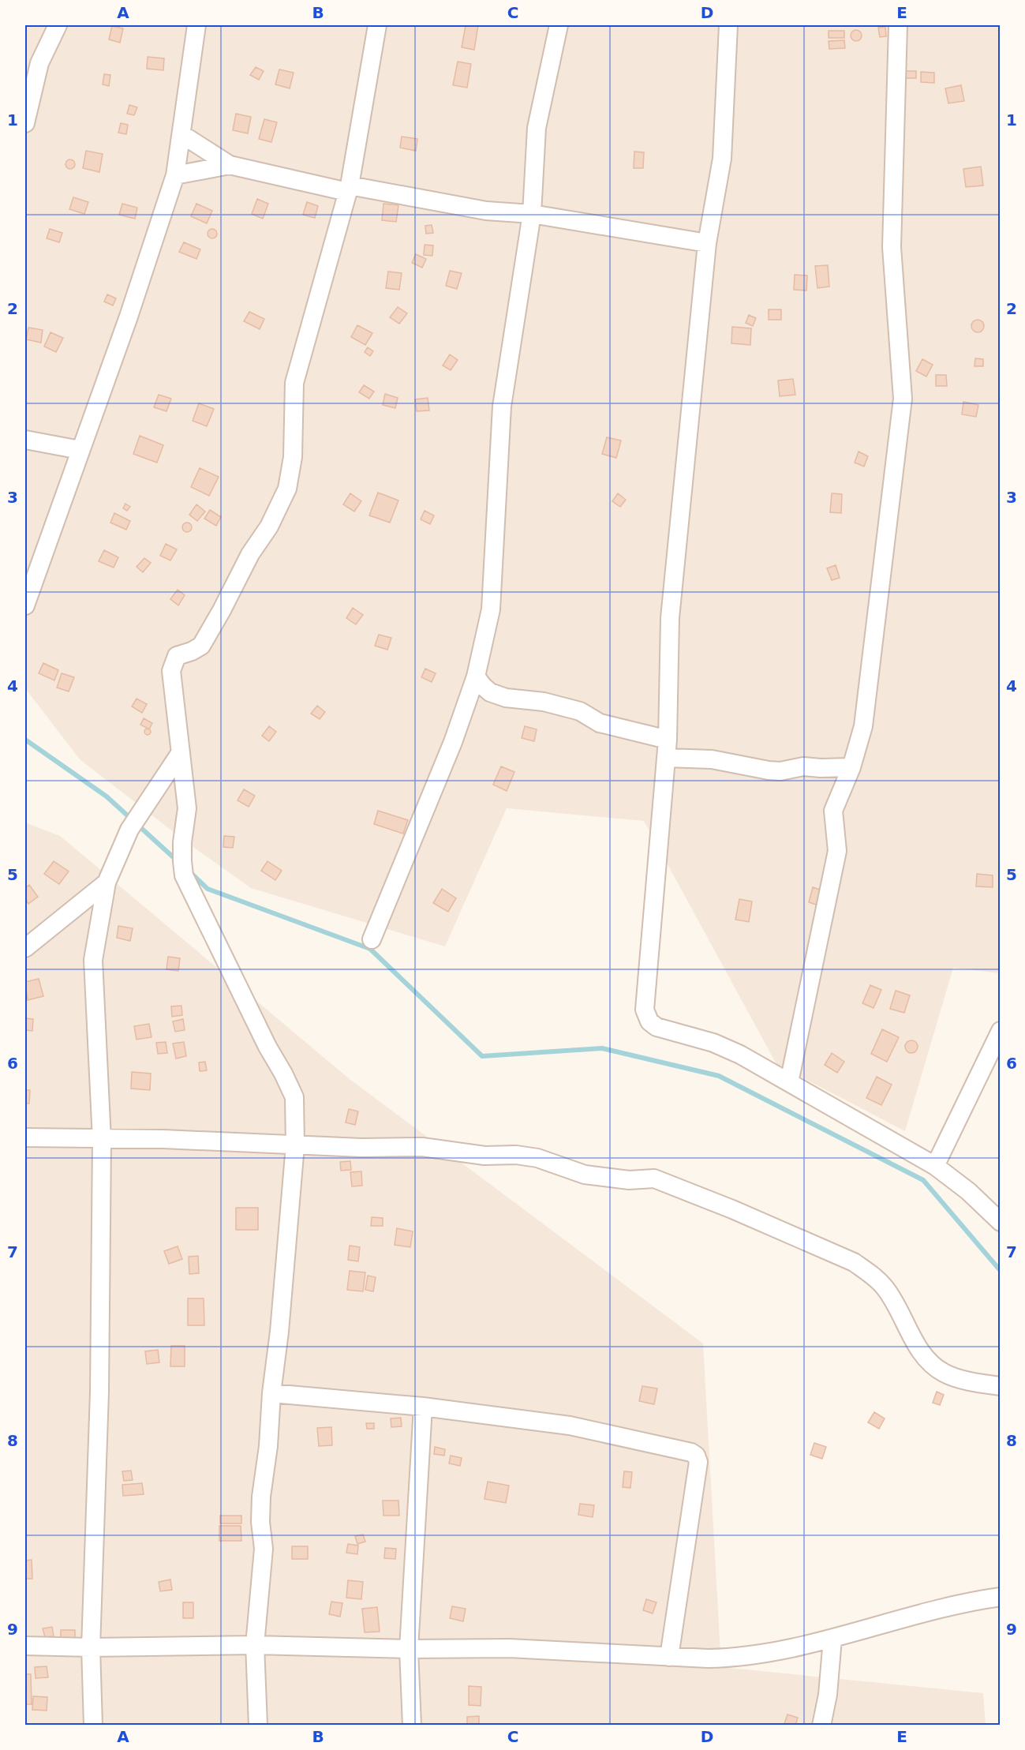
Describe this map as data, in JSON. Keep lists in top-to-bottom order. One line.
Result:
{"grid":{"columns":["A","B","C","D","E"],"rows":["1","2","3","4","5","6","7","8","9"]}}
